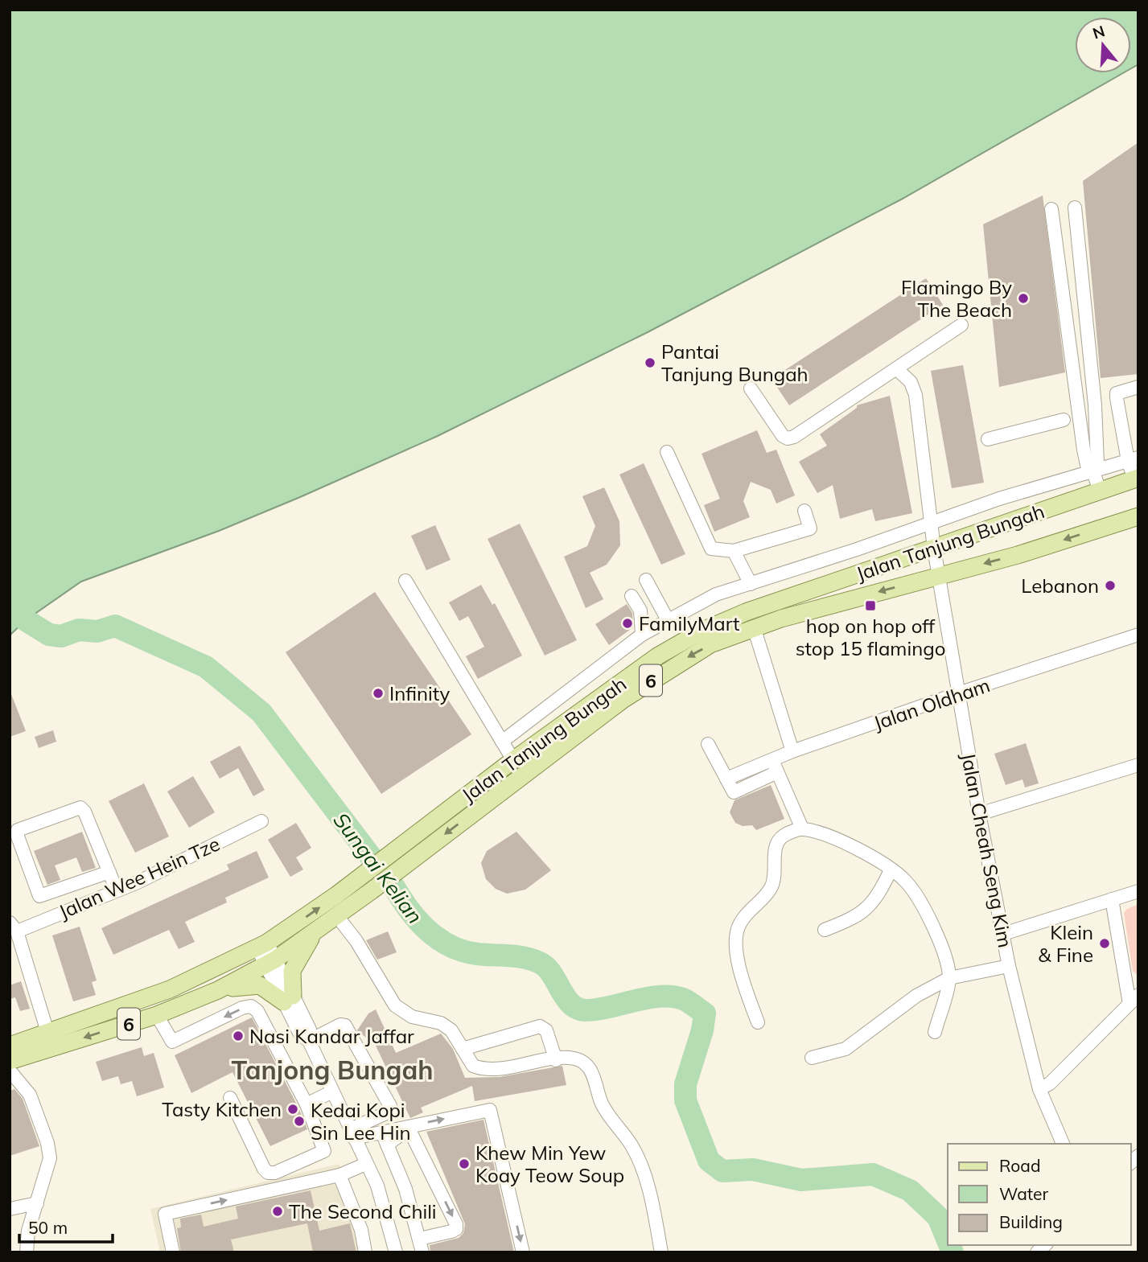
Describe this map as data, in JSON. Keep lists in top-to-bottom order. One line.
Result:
{"streets":{"main road":["Jalan Tanjung Bungah","6"],"street":["Jalan Oldham","Jalan Cheah Seng Kim","Jalan Wee Hein Tze"]},"crossings":[["Jalan Tanjung Bungah","Jalan Cheah Seng Kim"],["Jalan Tanjung Bungah","Jalan Wee Hein Tze"],["Jalan Oldham","Jalan Cheah Seng Kim"]],"districts":["Tanjong Bungah"],"water":["Sungai Kelian"],"places":{"other":["Flamingo By The Beach","Pantai Tanjung Bungah","Lebanon","FamilyMart","Infinity","Klein & Fine","Nasi Kandar Jaffar","Tasty Kitchen","Kedai Kopi Sin Lee Hin","Khew Min Yew Koay Teow Soup","The Second Chili"],"transit":["hop on hop off stop 15 flamingo"]},"legend":["Road","Water","Building"],"scale_bar":"50 m","north":"top"}
